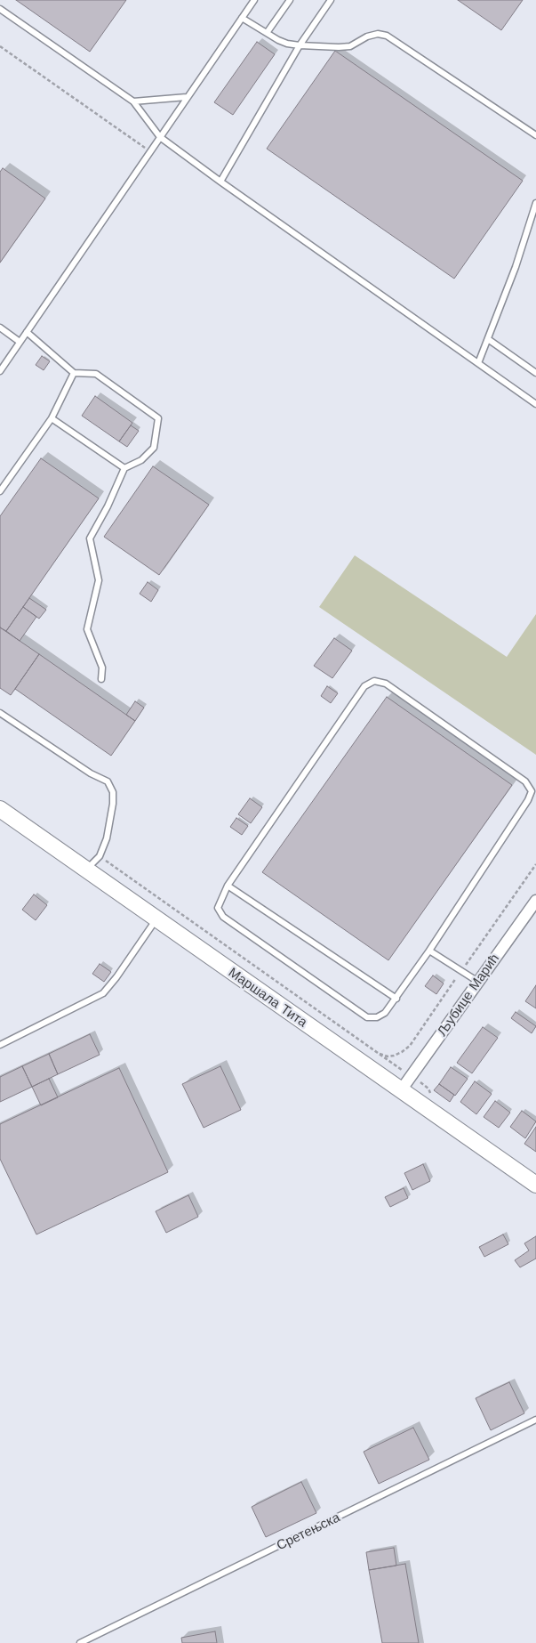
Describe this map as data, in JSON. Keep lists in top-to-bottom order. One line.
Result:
{"streets":{"main road":["Маршала Тита"],"street":["Љубице Марић"],"lane":["Сретењска"]},"crossings":[["Љубице Марић","Маршала Тита"]]}
